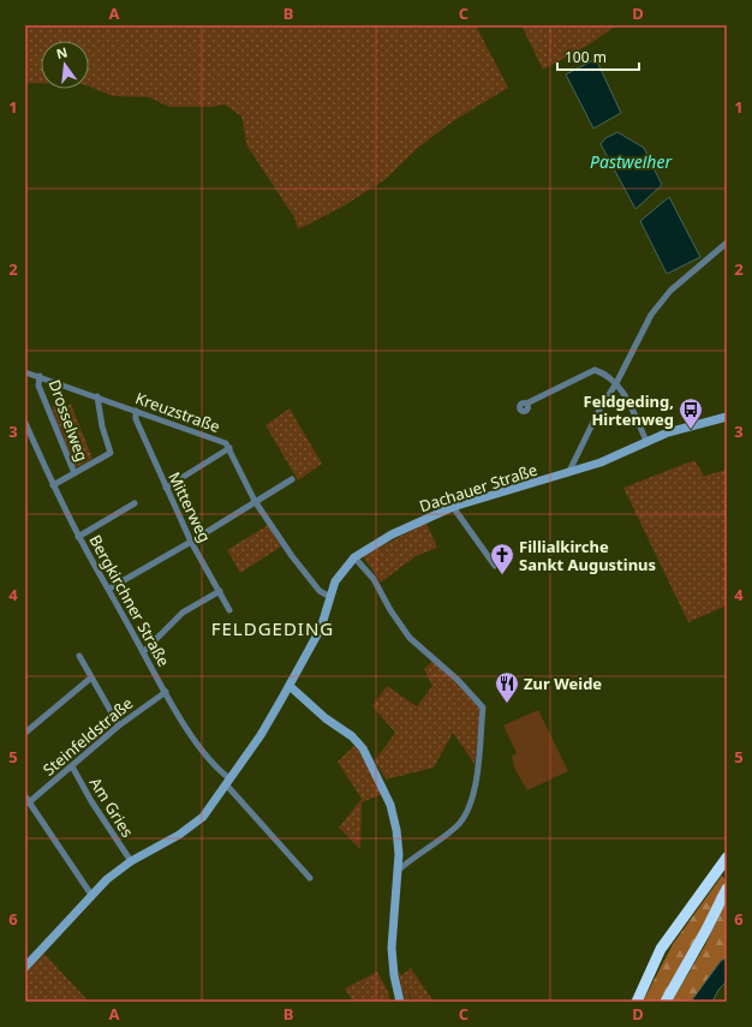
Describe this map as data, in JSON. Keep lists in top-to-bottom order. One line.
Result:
{"streets":{"street":["Kreuzstraße","Drosselweg","Dachauer Straße","Mitterweg","Bergkirchner Straße","Steinfeldstraße","Am Gries"]},"crossings":[["Kreuzstraße","Drosselweg"],["Kreuzstraße","Dachauer Straße"],["Kreuzstraße","Mitterweg"],["Dachauer Straße","Bergkirchner Straße"],["Dachauer Straße","Am Gries"],["Bergkirchner Straße","Steinfeldstraße"],["Steinfeldstraße","Am Gries"]],"districts":["FELDGEDING"],"water":["Pastweiher"],"places":{"bus stop":["Feldgeding, Hirtenweg"],"church":["Fillialkirche Sankt Augustinus"],"restaurant":["Zur Weide"]},"scale_bar":"100 m","north":"top","grid":{"columns":["A","B","C","D"],"rows":["1","2","3","4","5","6"]}}
